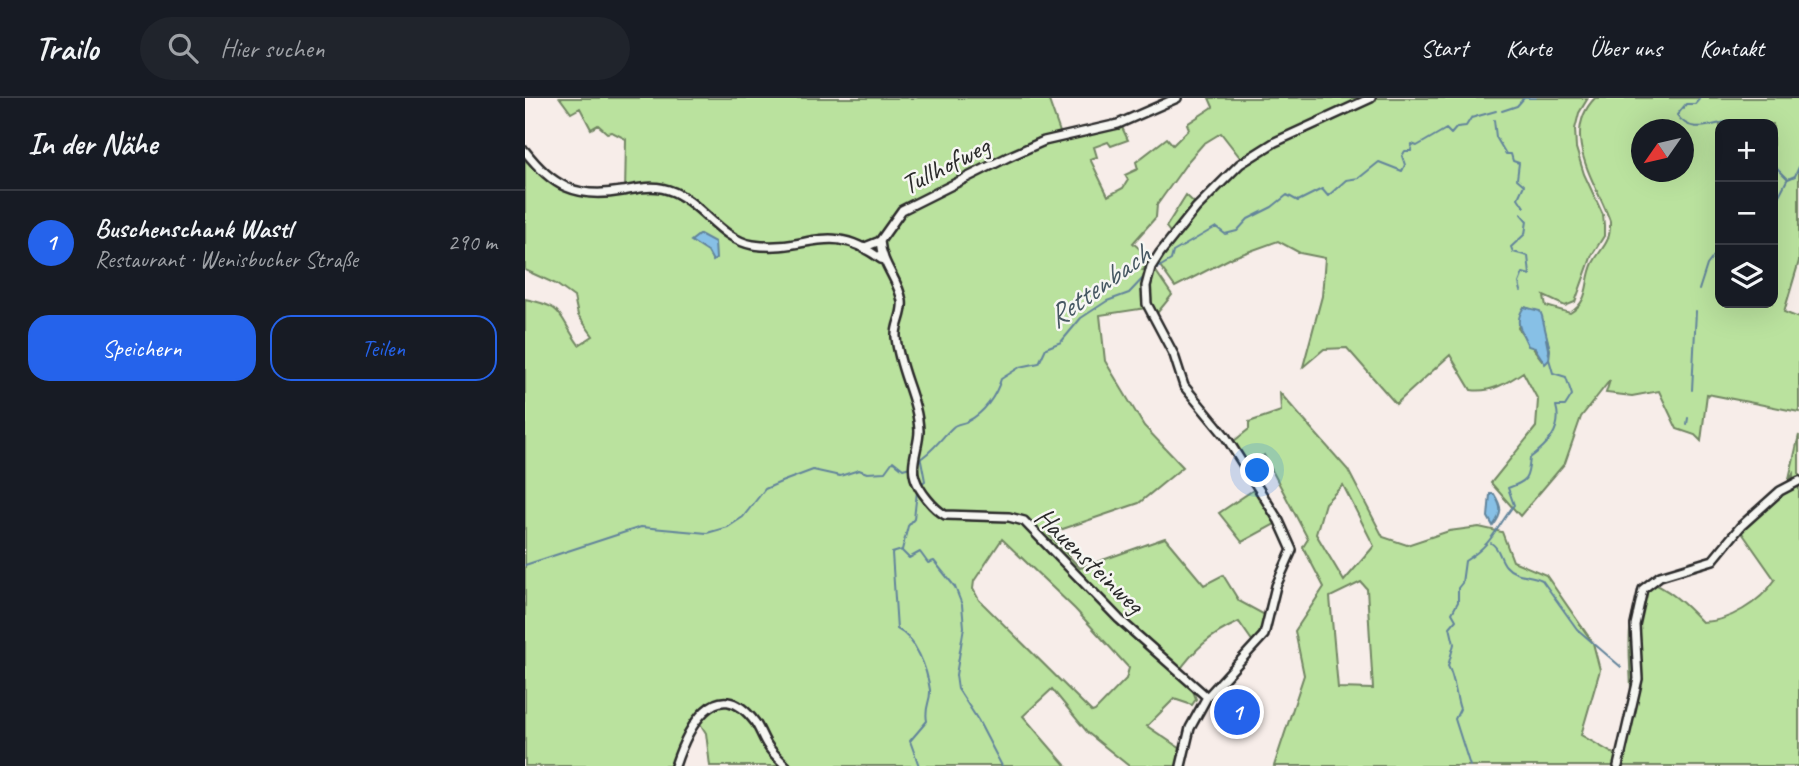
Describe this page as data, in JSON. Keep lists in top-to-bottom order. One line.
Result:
{"streets":{"street":["Tullhofweg","Hauensteinweg"]},"crossings":[["Tullhofweg","Hauensteinweg"]],"water":["Rettenbach"],"north":"bottom left","page":{"header":"Trailo","search":"Hier suchen","nav":["Start","Karte","Über uns","Kontakt"],"heading":"In der Nähe","map_buttons":["+","−"],"list":[{"mark":"1","name":"Buschenschank Wastl","note":"Restaurant · Wenisbucher Straße","value":"290 m"}],"buttons":["Speichern","Teilen"],"pins":"1"}}
